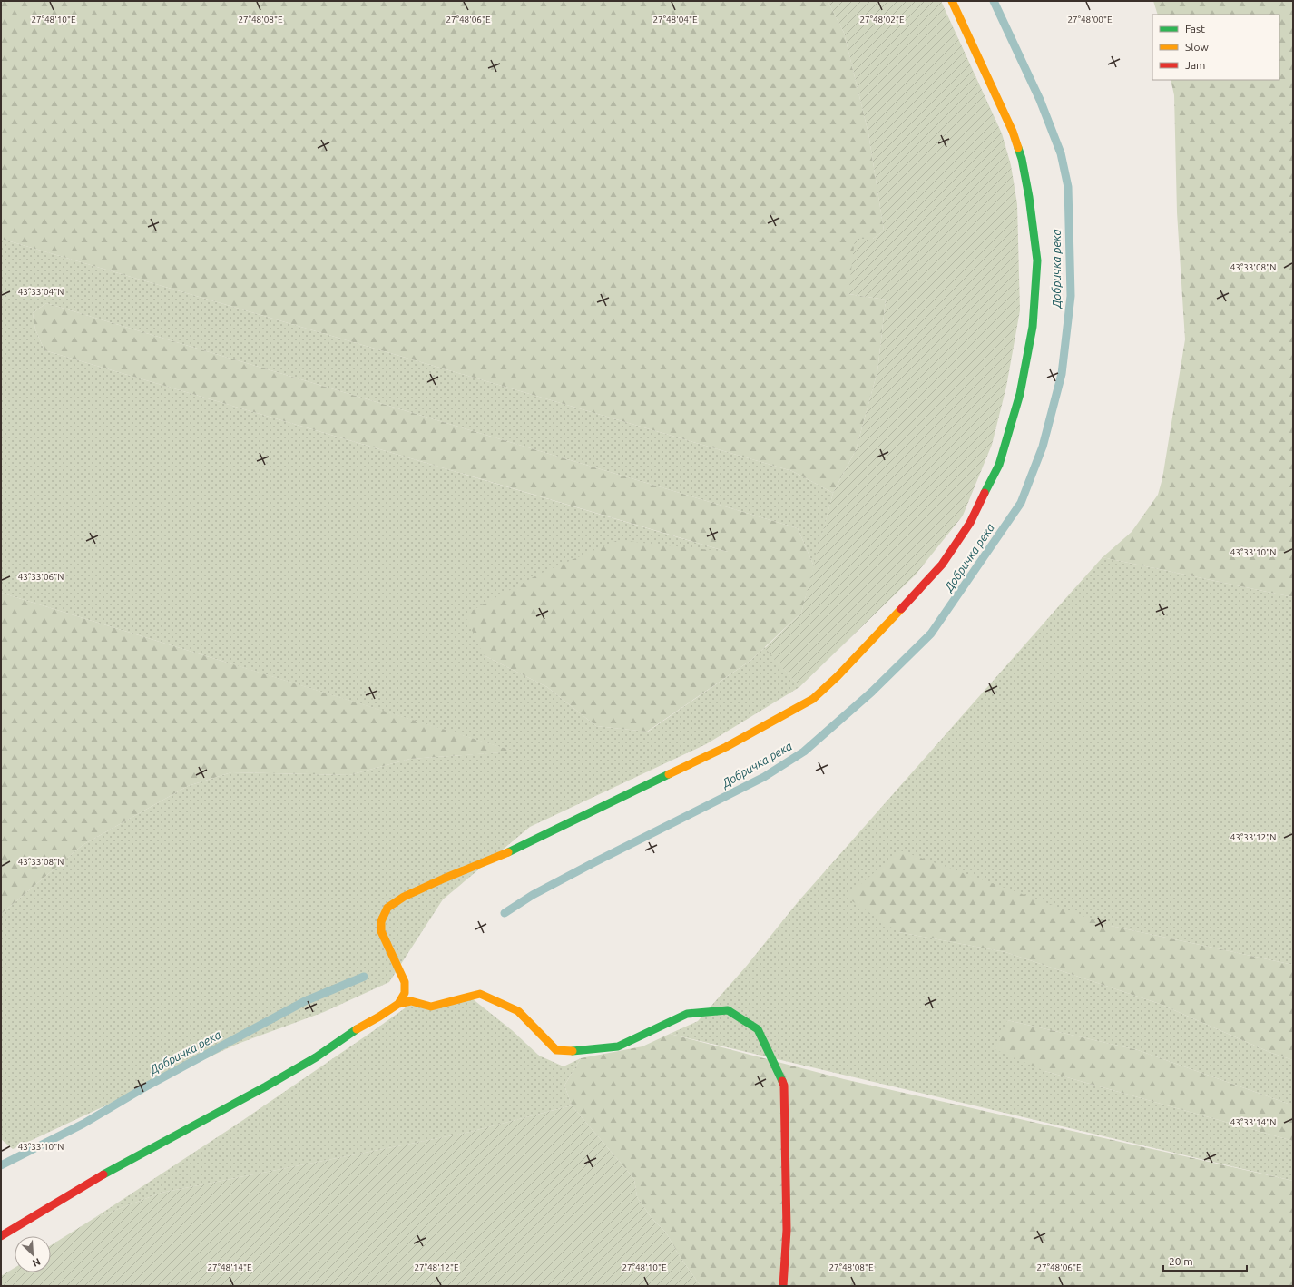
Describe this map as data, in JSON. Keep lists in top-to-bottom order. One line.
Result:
{"water":["Добричка река"],"legend":["Fast","Slow","Jam"],"scale_bar":"20 m","north":"bottom right","coordinates":["27°48'10\"E","27°48'08\"E","27°48'06\"E","27°48'04\"E","27°48'02\"E","27°48'00\"E","43°33'08\"N","43°33'04\"N","43°33'10\"N","43°33'06\"N","43°33'12\"N","43°33'14\"N","27°48'14\"E","27°48'12\"E"]}
